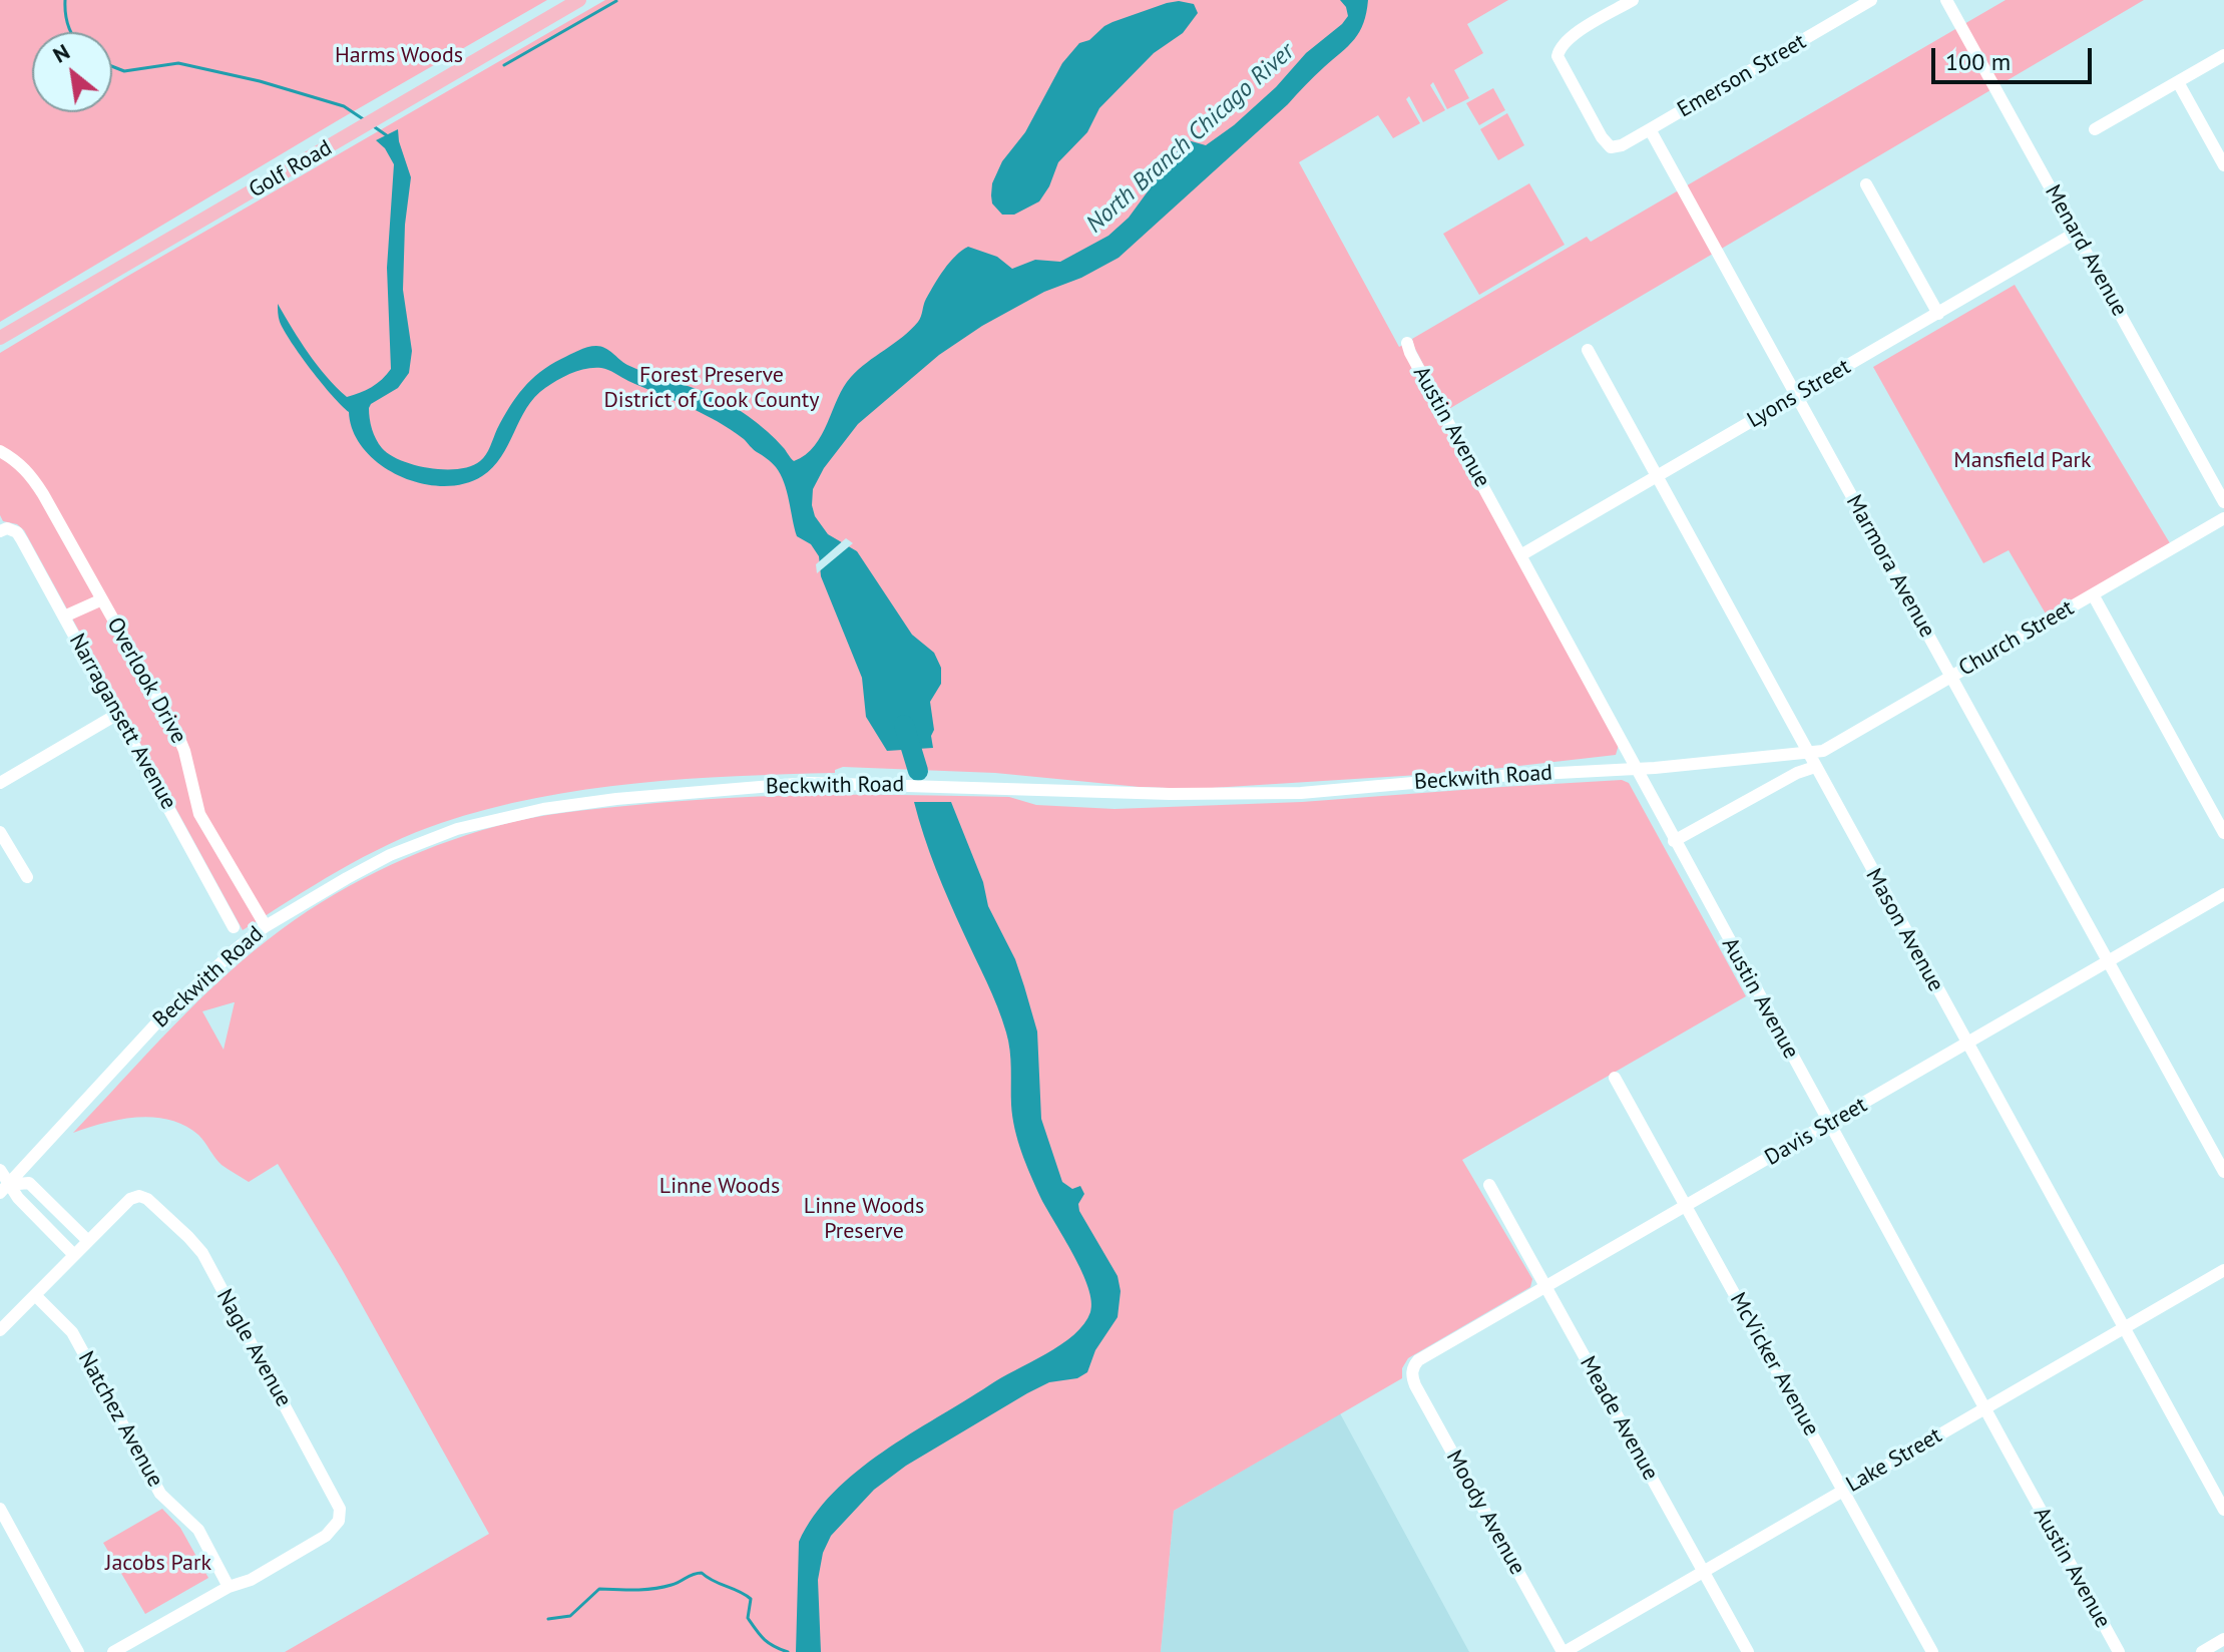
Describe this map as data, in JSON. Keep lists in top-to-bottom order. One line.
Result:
{"streets":{"main road":["Golf Road"],"street":["Emerson Street","Menard Avenue","Lyons Street","Austin Avenue","Marmora Avenue","Church Street","Overlook Drive","Narragansett Avenue","Beckwith Road","Mason Avenue","Davis Street","Nagle Avenue","McVicker Avenue","Meade Avenue","Natchez Avenue","Lake Street","Moody Avenue"]},"crossings":[["Emerson Street","Marmora Avenue"],["Menard Avenue","Lyons Street"],["Lyons Street","Austin Avenue"],["Lyons Street","Marmora Avenue"],["Lyons Street","Mason Avenue"],["Austin Avenue","Beckwith Road"],["Austin Avenue","Davis Street"],["Austin Avenue","Lake Street"],["Marmora Avenue","Church Street"],["Marmora Avenue","Davis Street"],["Church Street","Beckwith Road"],["Church Street","Mason Avenue"],["Overlook Drive","Beckwith Road"],["Beckwith Road","Mason Avenue"],["Mason Avenue","Davis Street"],["Mason Avenue","Lake Street"],["Davis Street","McVicker Avenue"],["Davis Street","Meade Avenue"],["Davis Street","Moody Avenue"],["Nagle Avenue","Natchez Avenue"],["McVicker Avenue","Lake Street"],["Meade Avenue","Lake Street"],["Lake Street","Moody Avenue"]],"water":["North Branch Chicago River"],"parks":["Harms Woods","Forest Preserve District of Cook County","Mansfield Park","Linne Woods","Linne Woods Preserve","Jacobs Park"],"scale_bar":"100 m","north":"top left"}
